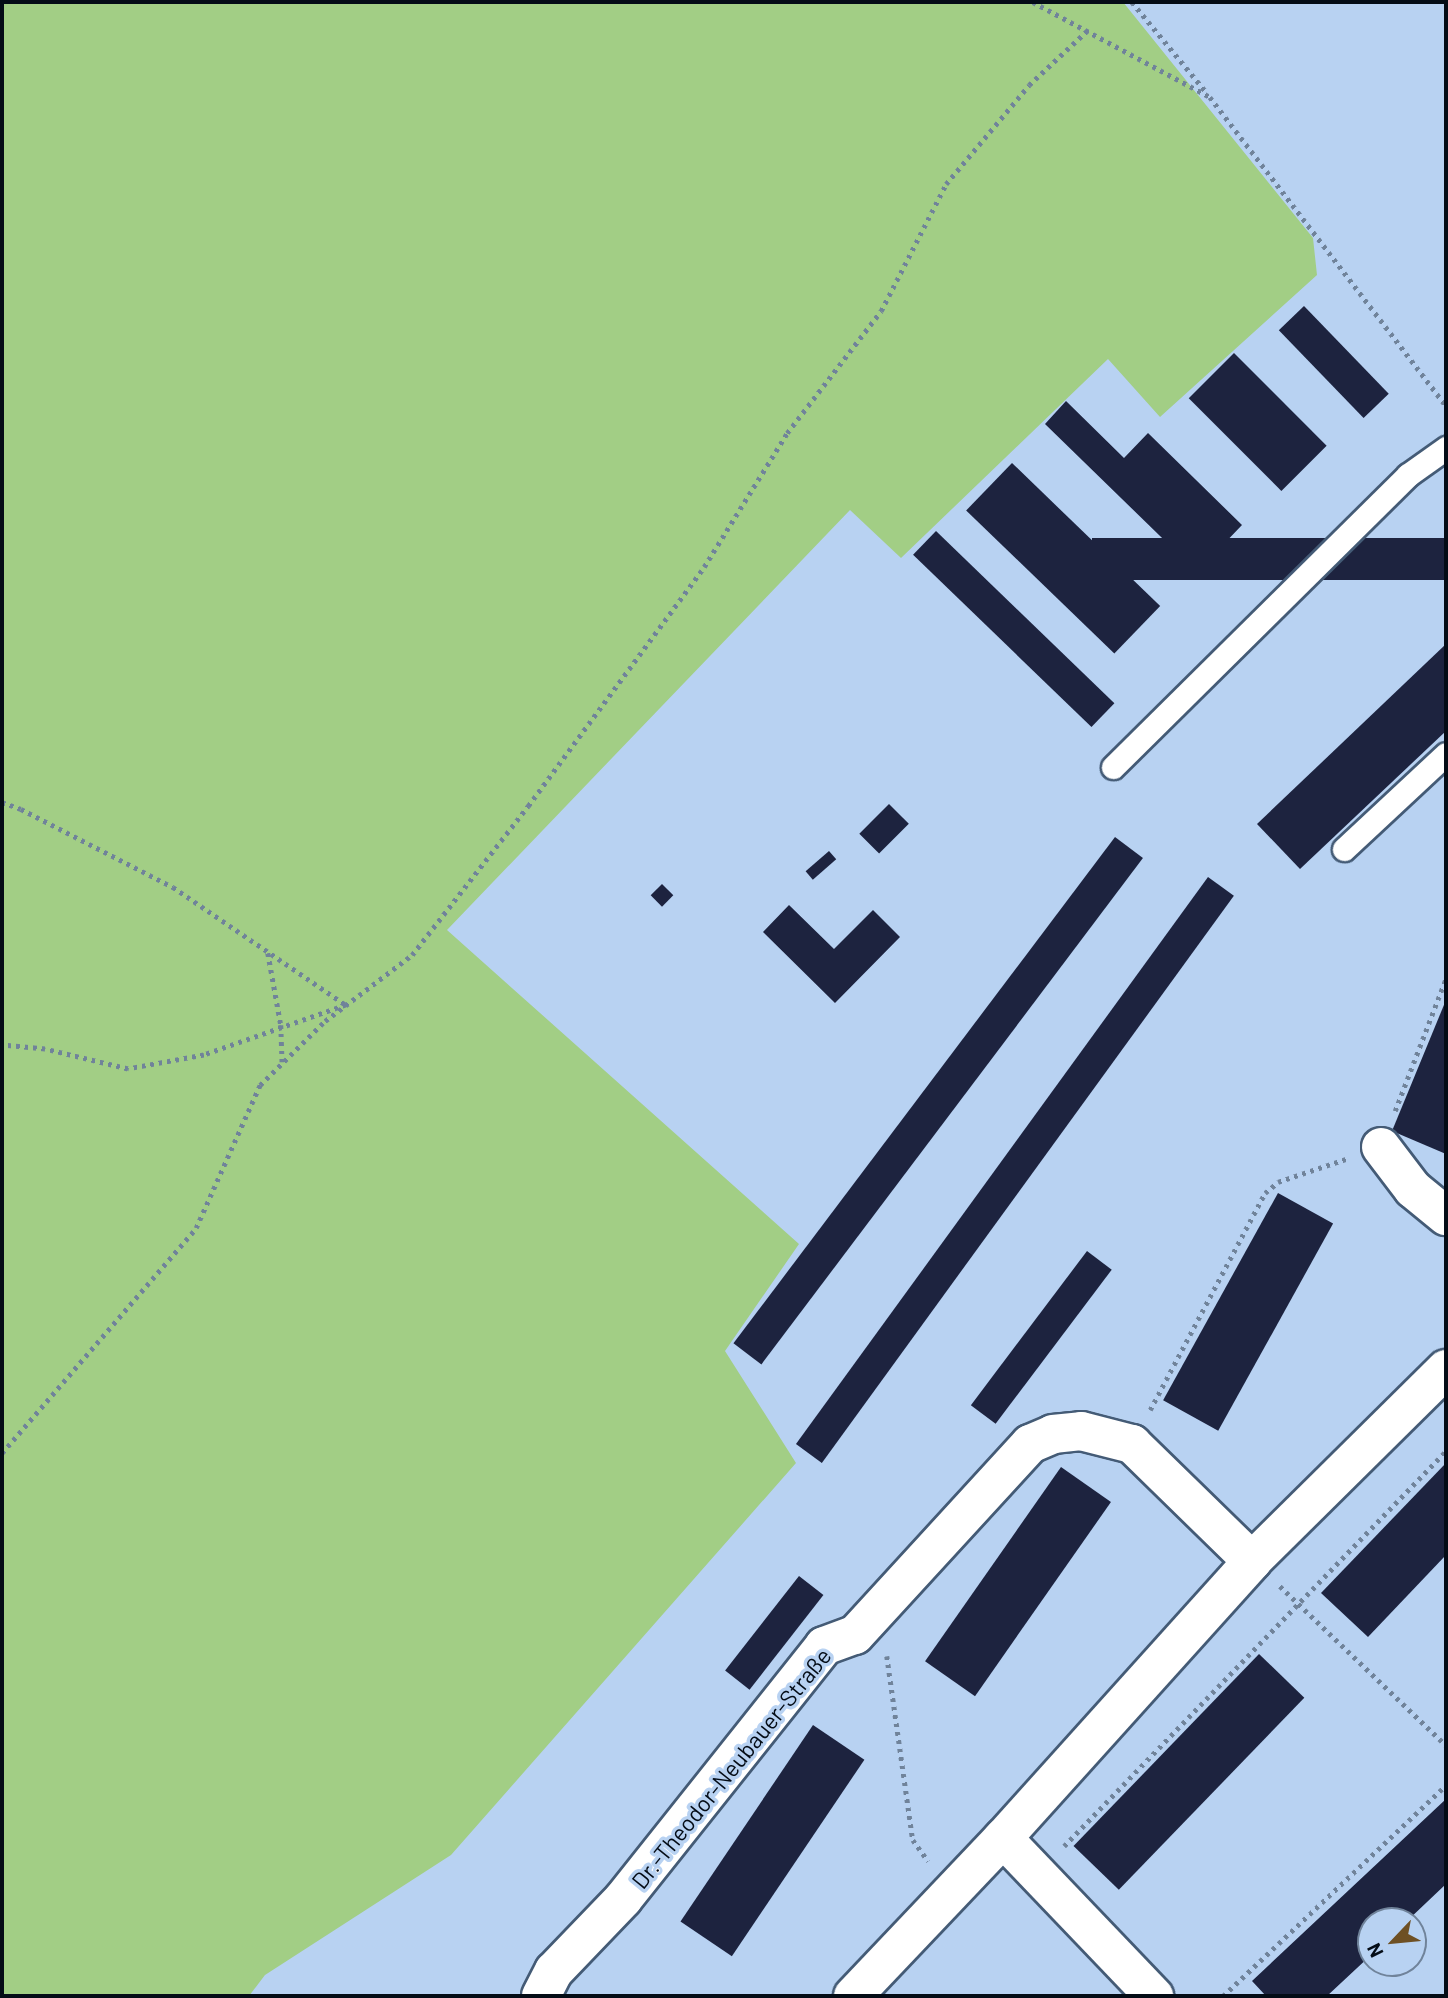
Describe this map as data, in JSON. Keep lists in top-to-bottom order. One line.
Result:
{"streets":{"street":["Dr.-Theodor-Neubauer-Straße"]},"north":"bottom left"}
